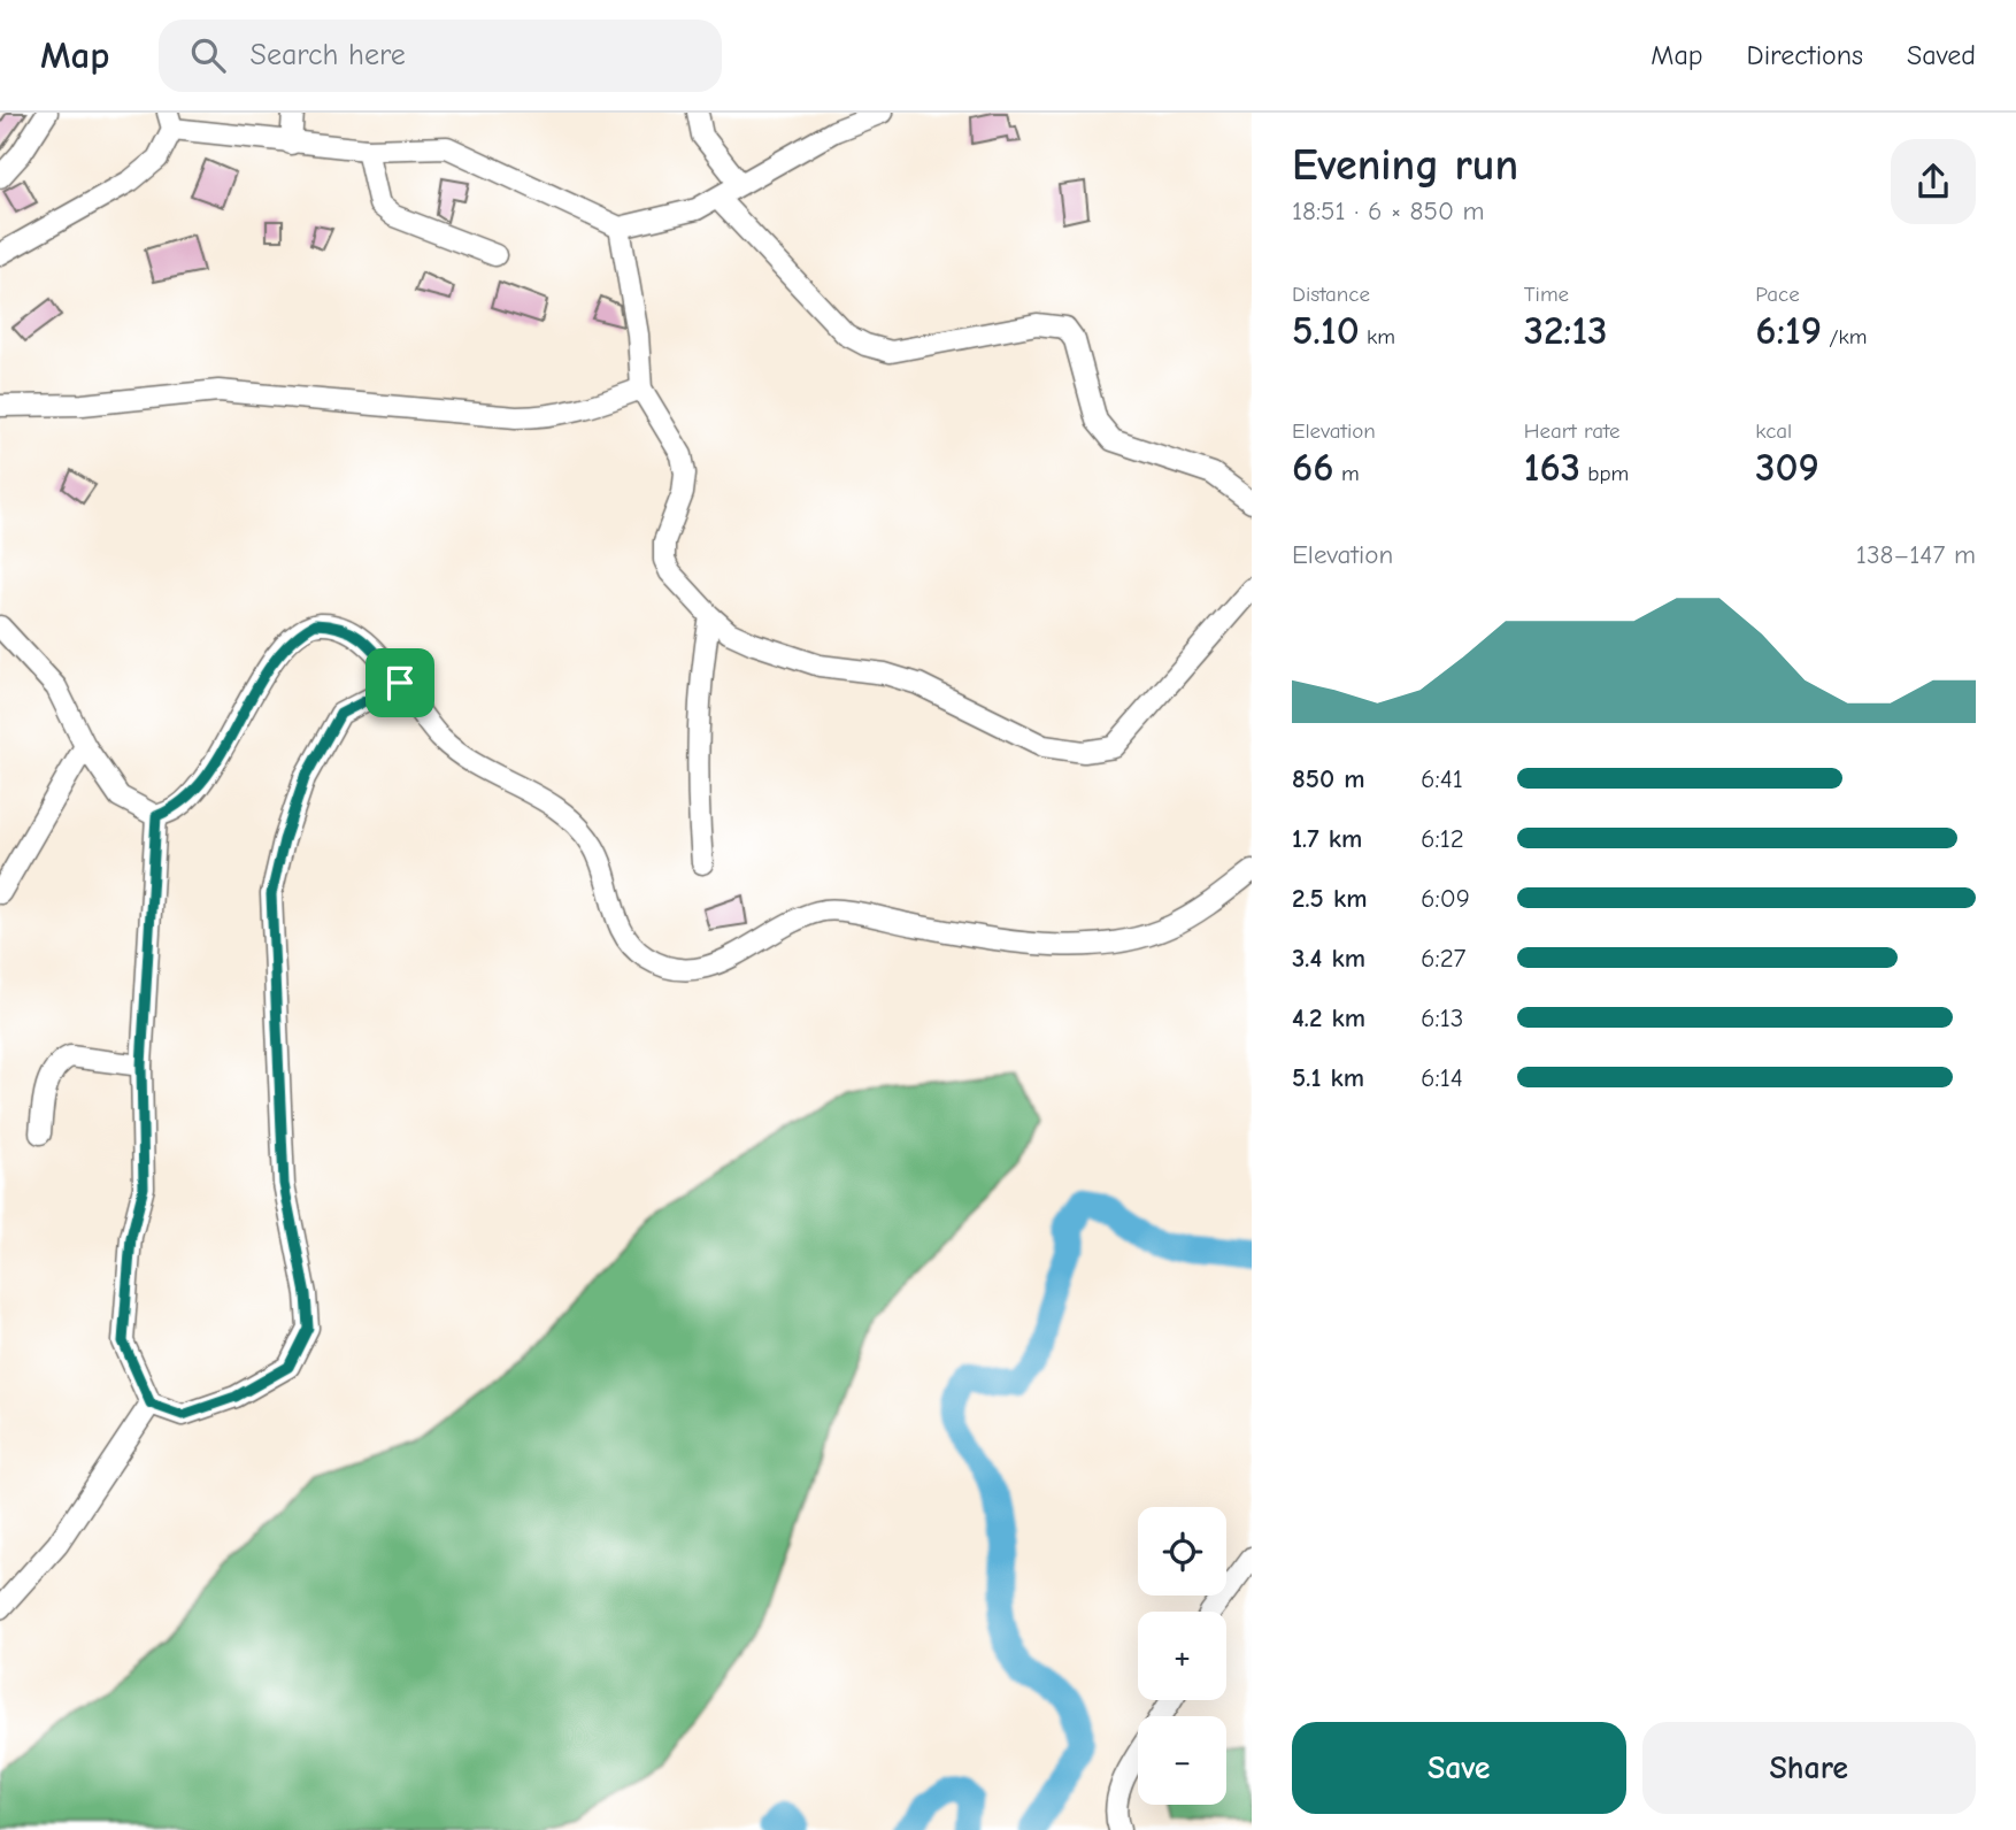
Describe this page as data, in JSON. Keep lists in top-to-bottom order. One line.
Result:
{"page":{"header":"Map","search":"Search here","nav":["Map","Directions","Saved"],"heading":["Evening run","18:51 · 6 × 850 m"],"stats":[["Distance","5.10 km"],["Time","32:13"],["Pace","6:19 /km"],["Elevation","66 m"],["Heart rate","163 bpm"],["kcal","309"]],"chart":["Elevation","138–147 m"],"list":[{"name":"850 m","note":"6:41"},{"name":"1.7 km","note":"6:12"},{"name":"2.5 km","note":"6:09"},{"name":"3.4 km","note":"6:27"},{"name":"4.2 km","note":"6:13"},{"name":"5.1 km","note":"6:14"}],"map_buttons":["+","−"],"buttons":["Save","Share"]}}
